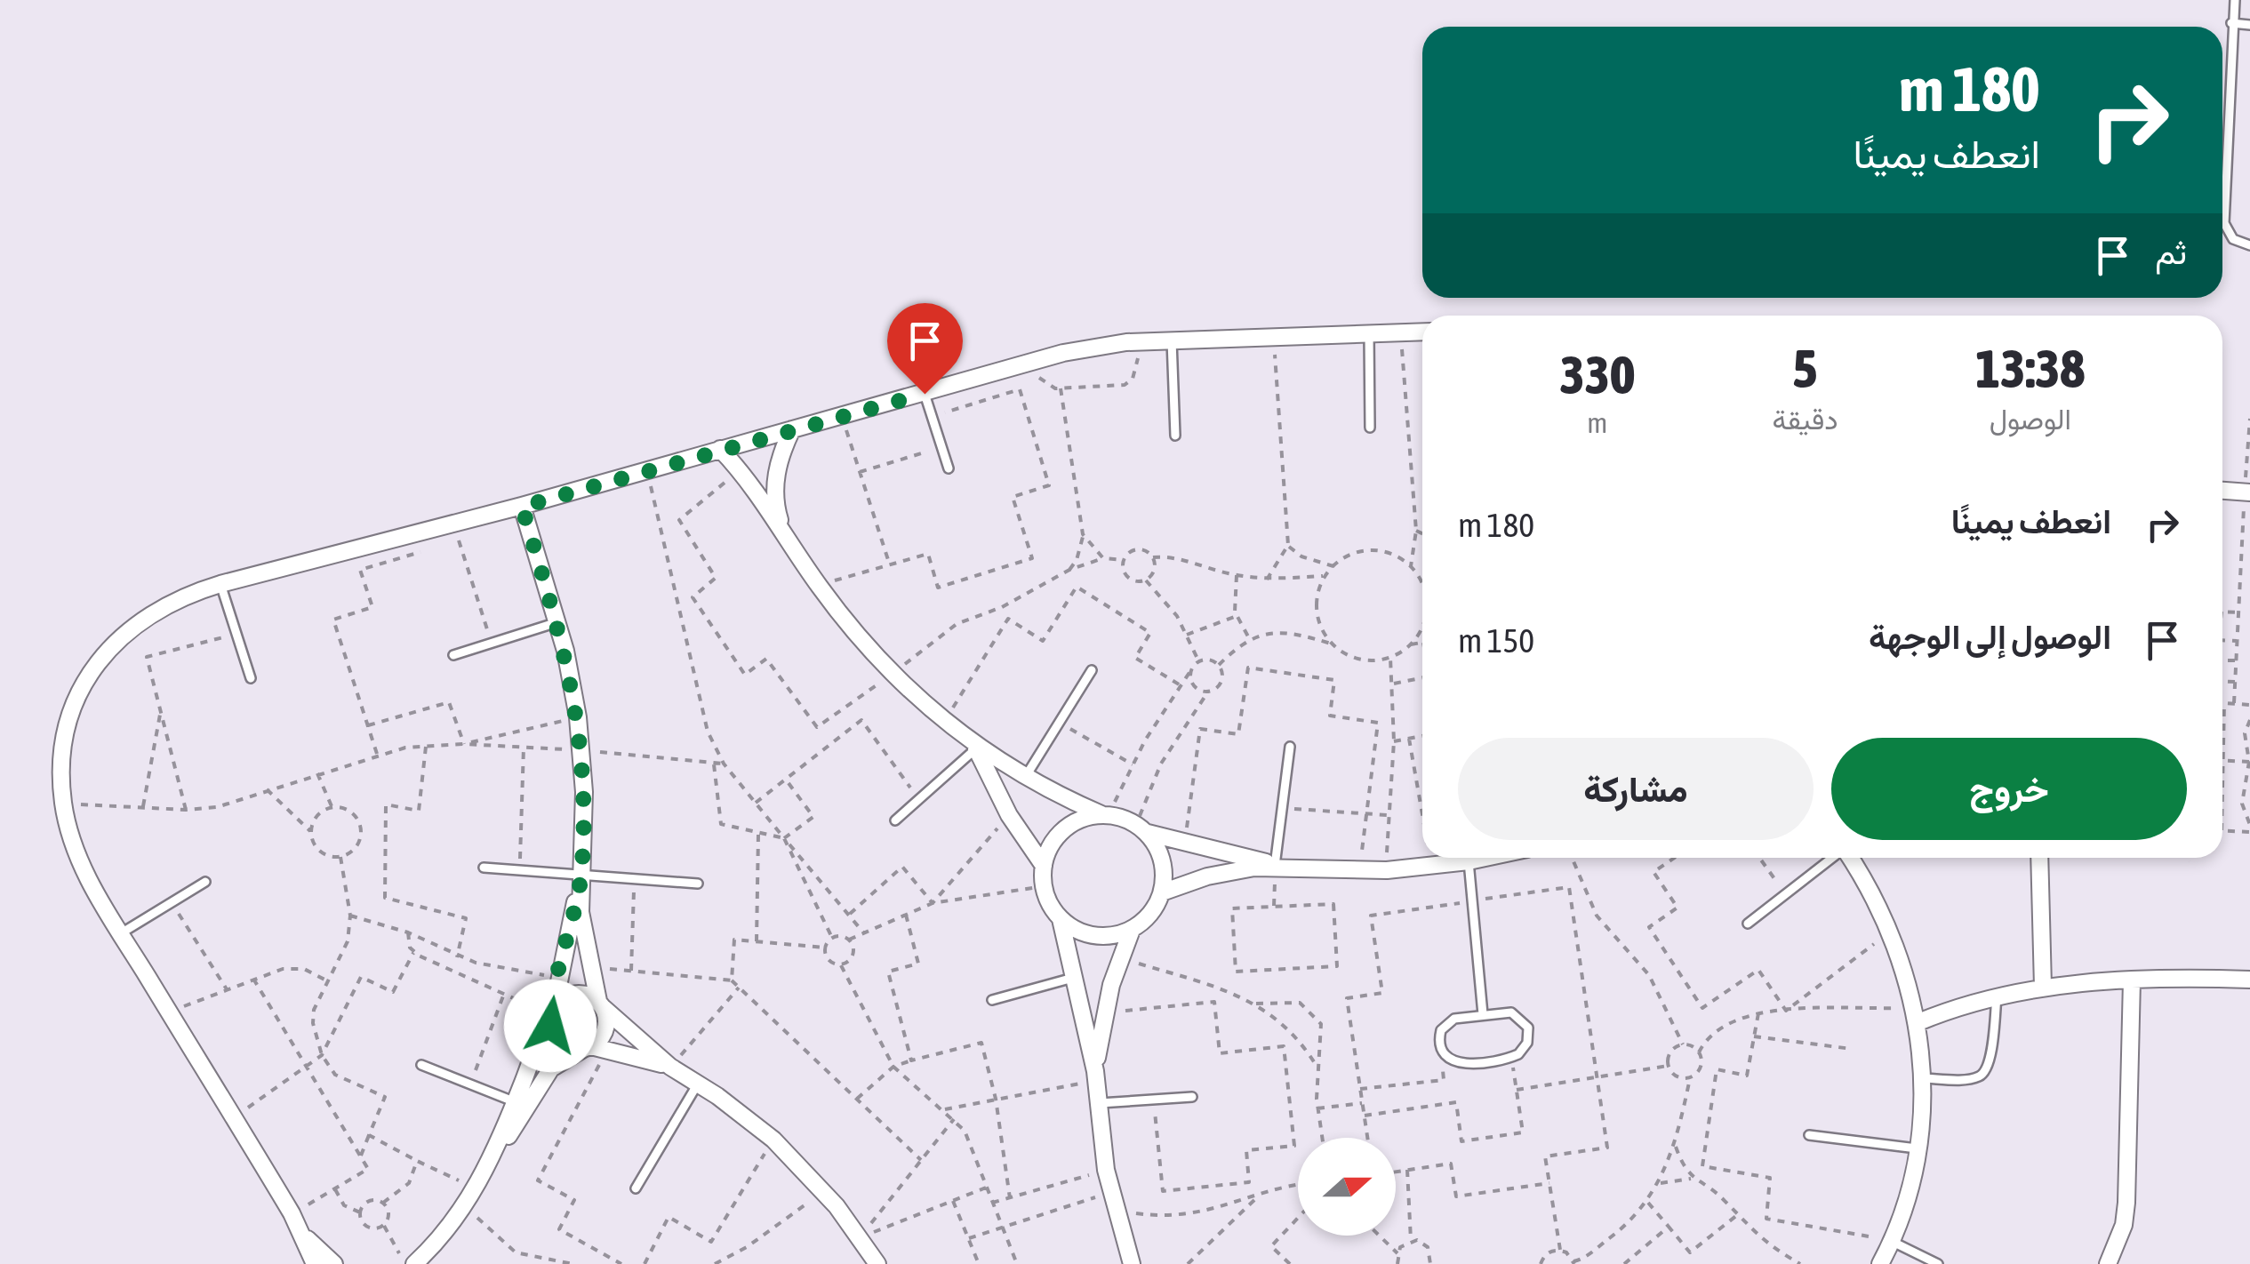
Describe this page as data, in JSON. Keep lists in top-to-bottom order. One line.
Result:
{"north":"right","page":{"turn":["180 m","انعطف يمينًا"],"then":"ثم","eta":["13:38","الوصول","5","دقيقة","330","m"],"list":[{"name":"انعطف يمينًا","value":"180 m"},{"name":"الوصول إلى الوجهة","value":"150 m"}],"buttons":["خروج","مشاركة"]}}
